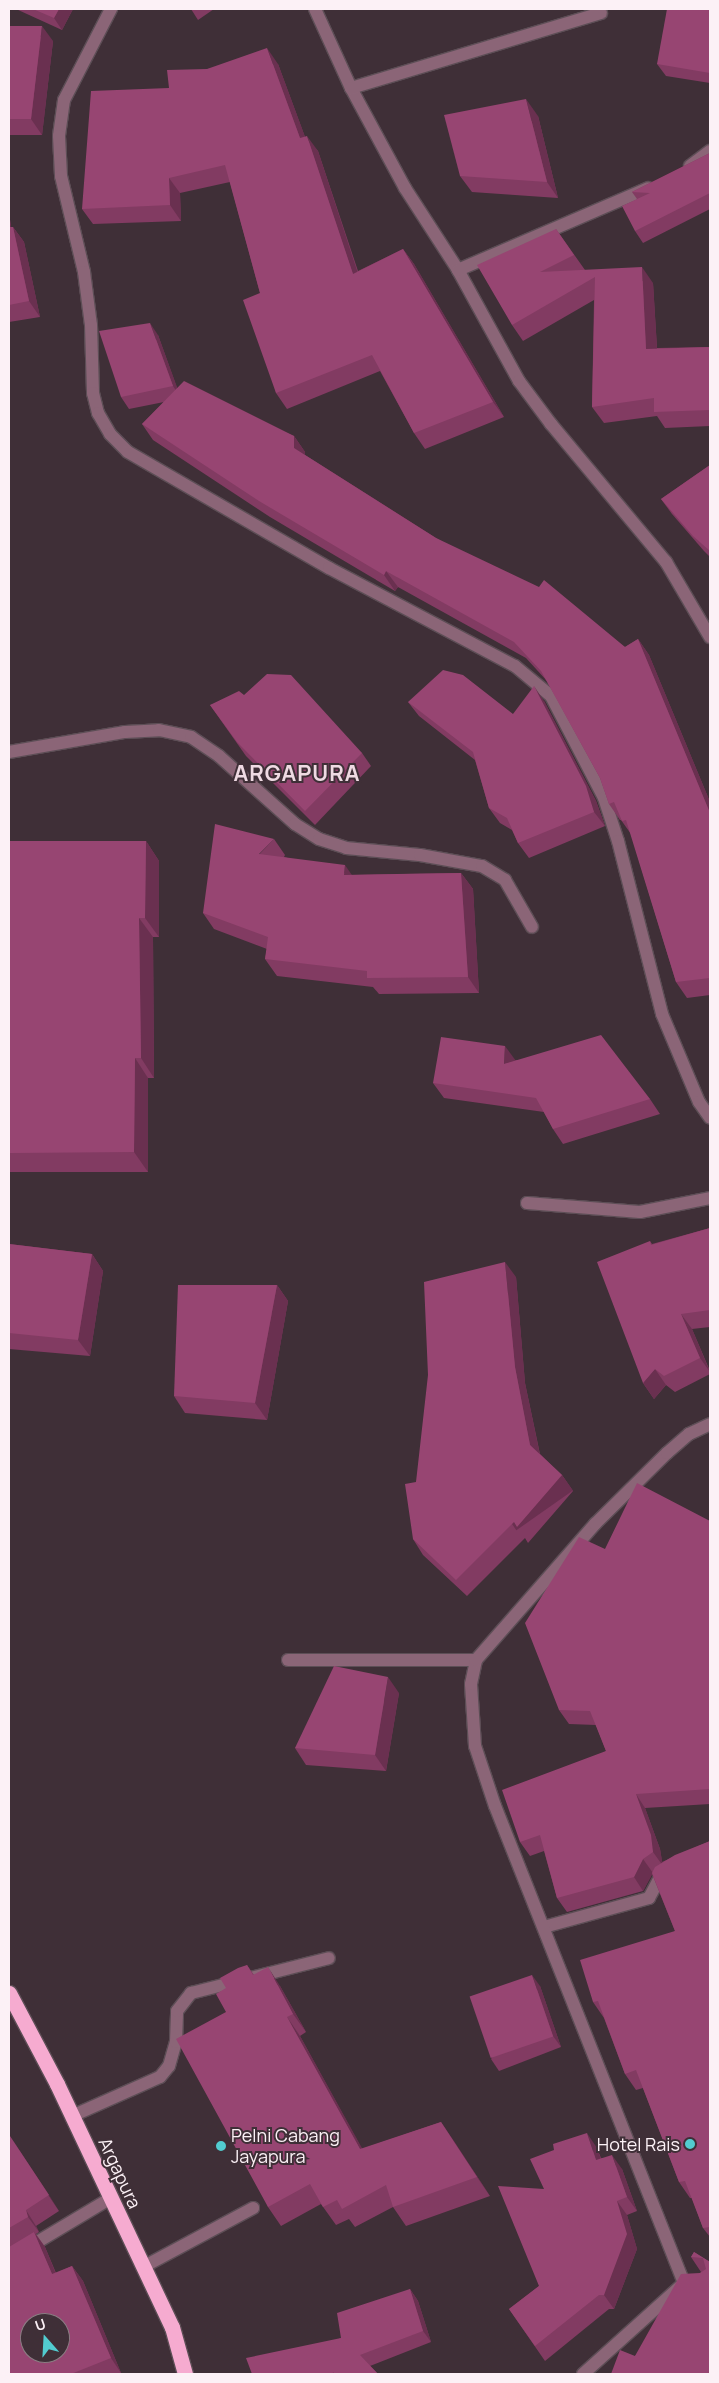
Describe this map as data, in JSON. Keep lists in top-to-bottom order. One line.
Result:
{"streets":{"highway":["Argapura"]},"districts":["ARGAPURA"],"places":["Hotel Rais","Pelni Cabang Jayapura"],"north":"top"}
